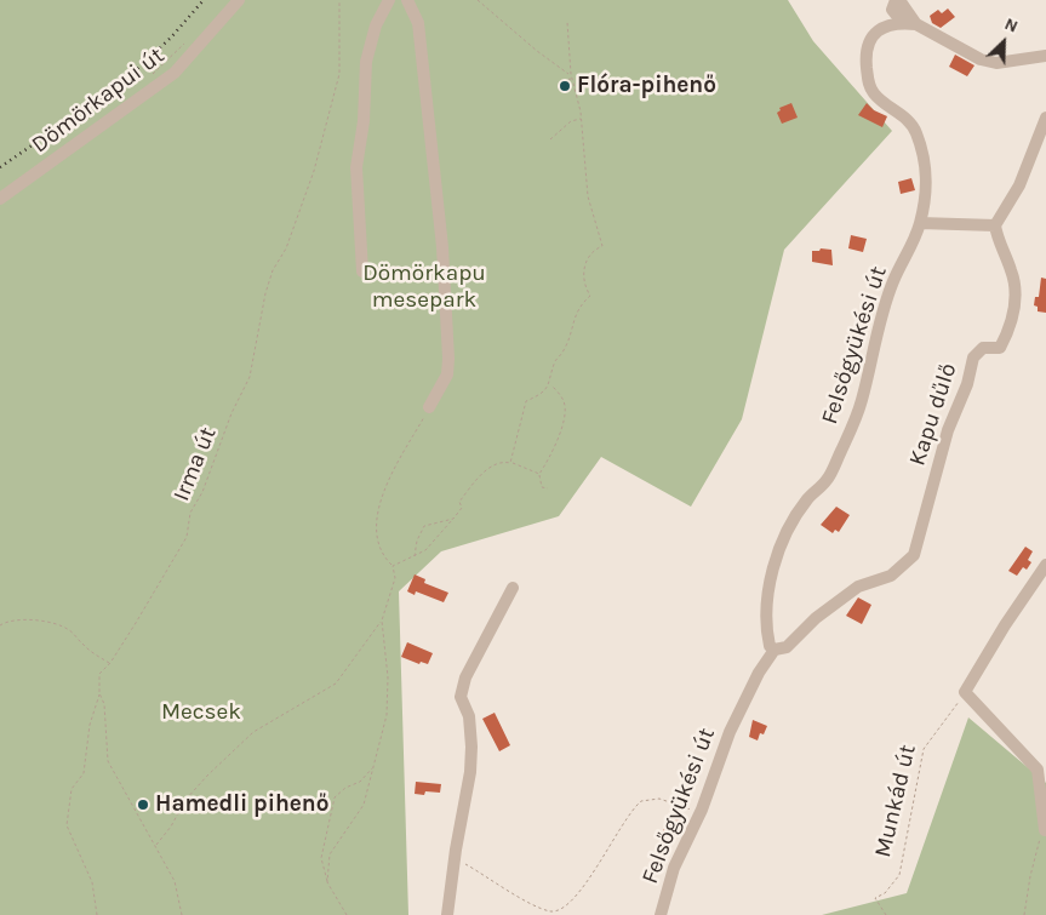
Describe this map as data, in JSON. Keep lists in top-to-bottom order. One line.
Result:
{"streets":{"street":["Dömörkapui út","Felsőgyükési út","Kapu dűlő"],"path":["Irma út","Munkád út"]},"crossings":[["Felsőgyükési út","Kapu dűlő"]],"parks":["Dömörkapu mesepark","Mecsek"],"places":["Flóra-pihenő","Hamedli pihenő"],"north":"top right"}
